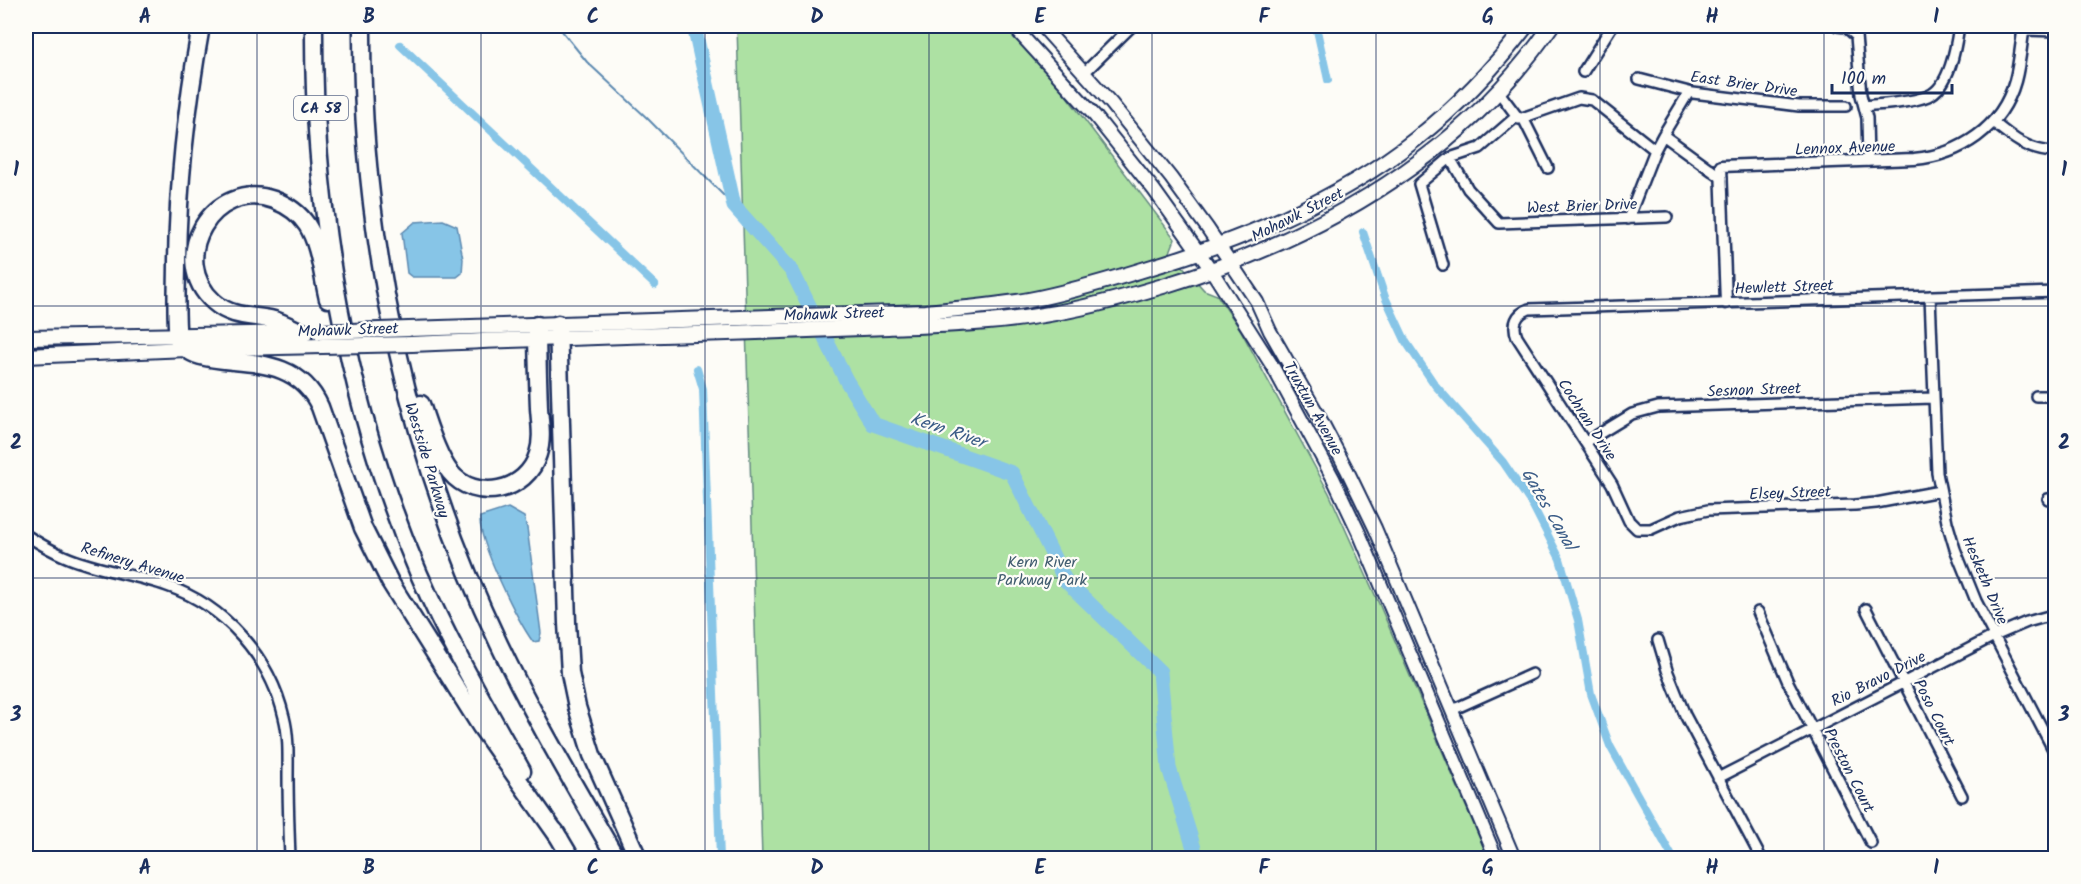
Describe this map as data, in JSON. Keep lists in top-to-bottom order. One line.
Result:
{"streets":{"highway":["CA 58","Westside Parkway"],"main road":["Mohawk Street","Truxtun Avenue"],"street":["East Brier Drive","Lennox Avenue","West Brier Drive","Hewlett Street","Sesnon Street","Cochran Drive","Elsey Street","Refinery Avenue","Hesketh Drive","Rio Bravo Drive","Poso Court","Preston Court"]},"crossings":[["Mohawk Street","Truxtun Avenue"],["Hewlett Street","Cochran Drive"],["Hewlett Street","Hesketh Drive"],["Sesnon Street","Cochran Drive"],["Sesnon Street","Hesketh Drive"],["Cochran Drive","Elsey Street"],["Elsey Street","Hesketh Drive"],["Hesketh Drive","Rio Bravo Drive"],["Rio Bravo Drive","Poso Court"],["Rio Bravo Drive","Preston Court"]],"water":["Kern River","Gates Canal"],"parks":["Kern River Parkway Park"],"scale_bar":"100 m","grid":{"columns":["A","B","C","D","E","F","G","H","I"],"rows":["1","2","3"]}}
